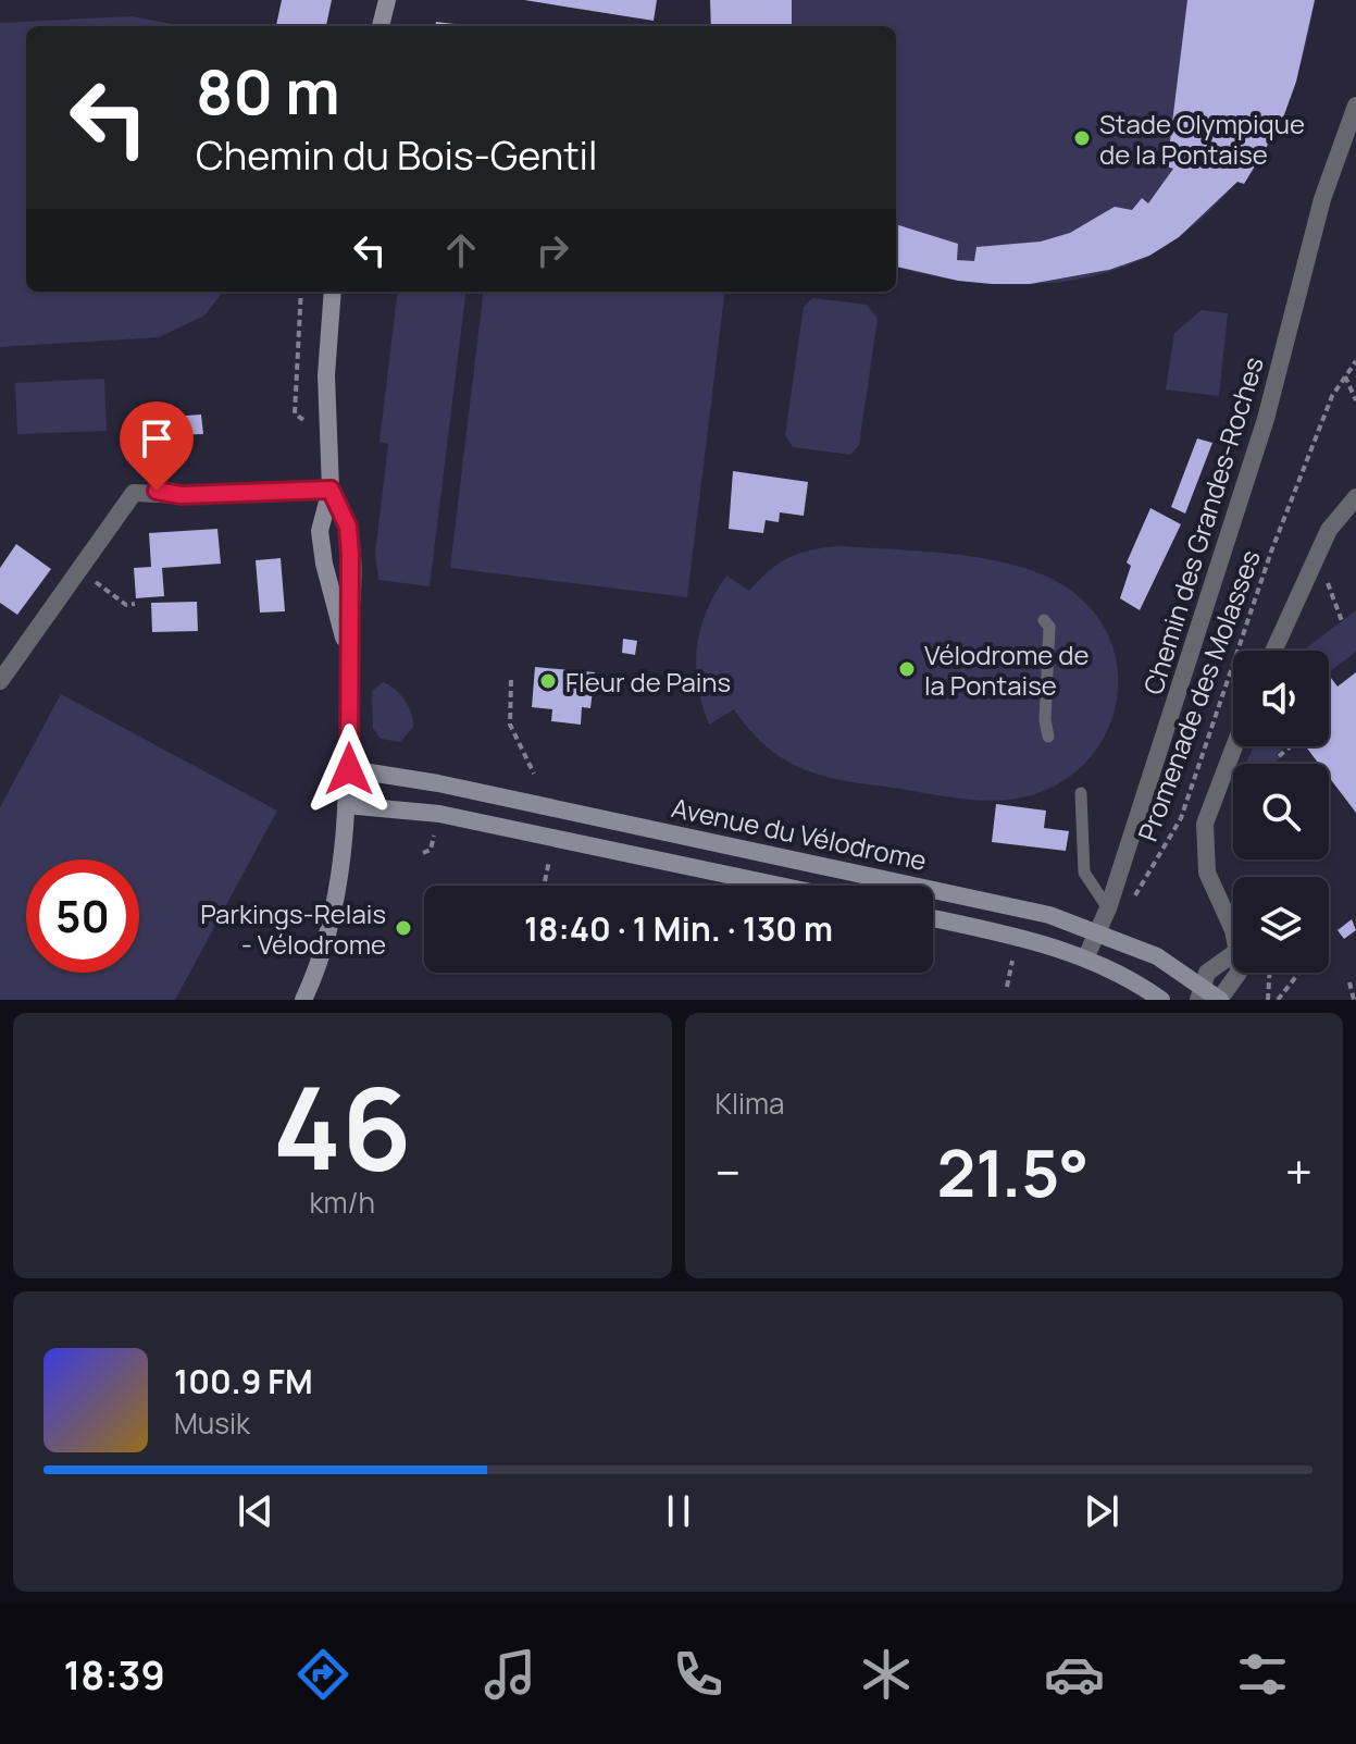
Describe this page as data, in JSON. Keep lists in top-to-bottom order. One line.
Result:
{"streets":{"street":["Chemin des Grandes-Roches","Avenue du Vélodrome"],"path":["Promenade des Molasses"]},"crossings":[["Chemin des Grandes-Roches","Avenue du Vélodrome"]],"places":["Stade Olympique de la Pontaise","Vélodrome de la Pontaise","Fleur de Pains","Parkings-Relais - Vélodrome"],"page":{"turn":["80 m","Chemin du Bois-Gentil"],"limit":"50","trip":"18:40 · 1 Min. · 130 m","tile":[["46","km/h"],"Klima"],"heat":["−","21.5°","+"],"song":["100.9 FM","Musik"],"tabs":"18:39"}}
